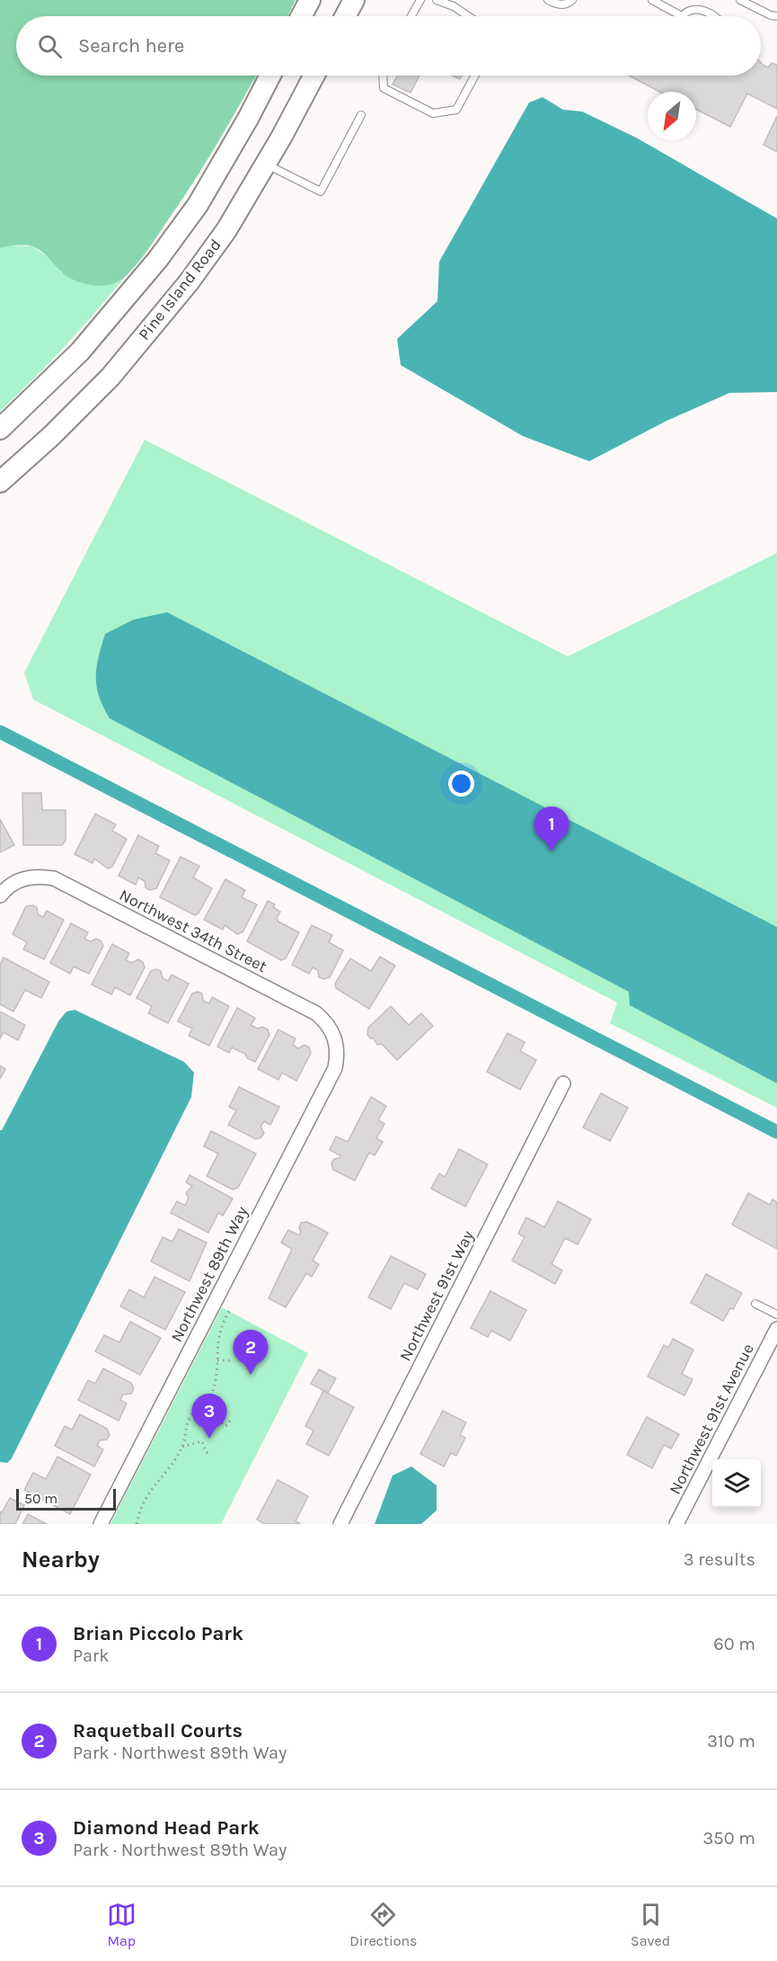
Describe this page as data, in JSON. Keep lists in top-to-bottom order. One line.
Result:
{"streets":{"main road":["Pine Island Road"],"street":["Northwest 34th Street","Northwest 89th Way","Northwest 91st Way","Northwest 91st Avenue"]},"crossings":[["Northwest 34th Street","Northwest 89th Way"]],"scale_bar":"50 m","north":"bottom left","page":{"search":"Search here","pins":["1","2","3"],"scale":"50 m","heading":["Nearby","3 results"],"list":[{"mark":"1","name":"Brian Piccolo Park","note":"Park","value":"60 m"},{"mark":"2","name":"Raquetball Courts","note":"Park · Northwest 89th Way","value":"310 m"},{"mark":"3","name":"Diamond Head Park","note":"Park · Northwest 89th Way","value":"350 m"}],"nav":["Map","Directions","Saved"]}}
